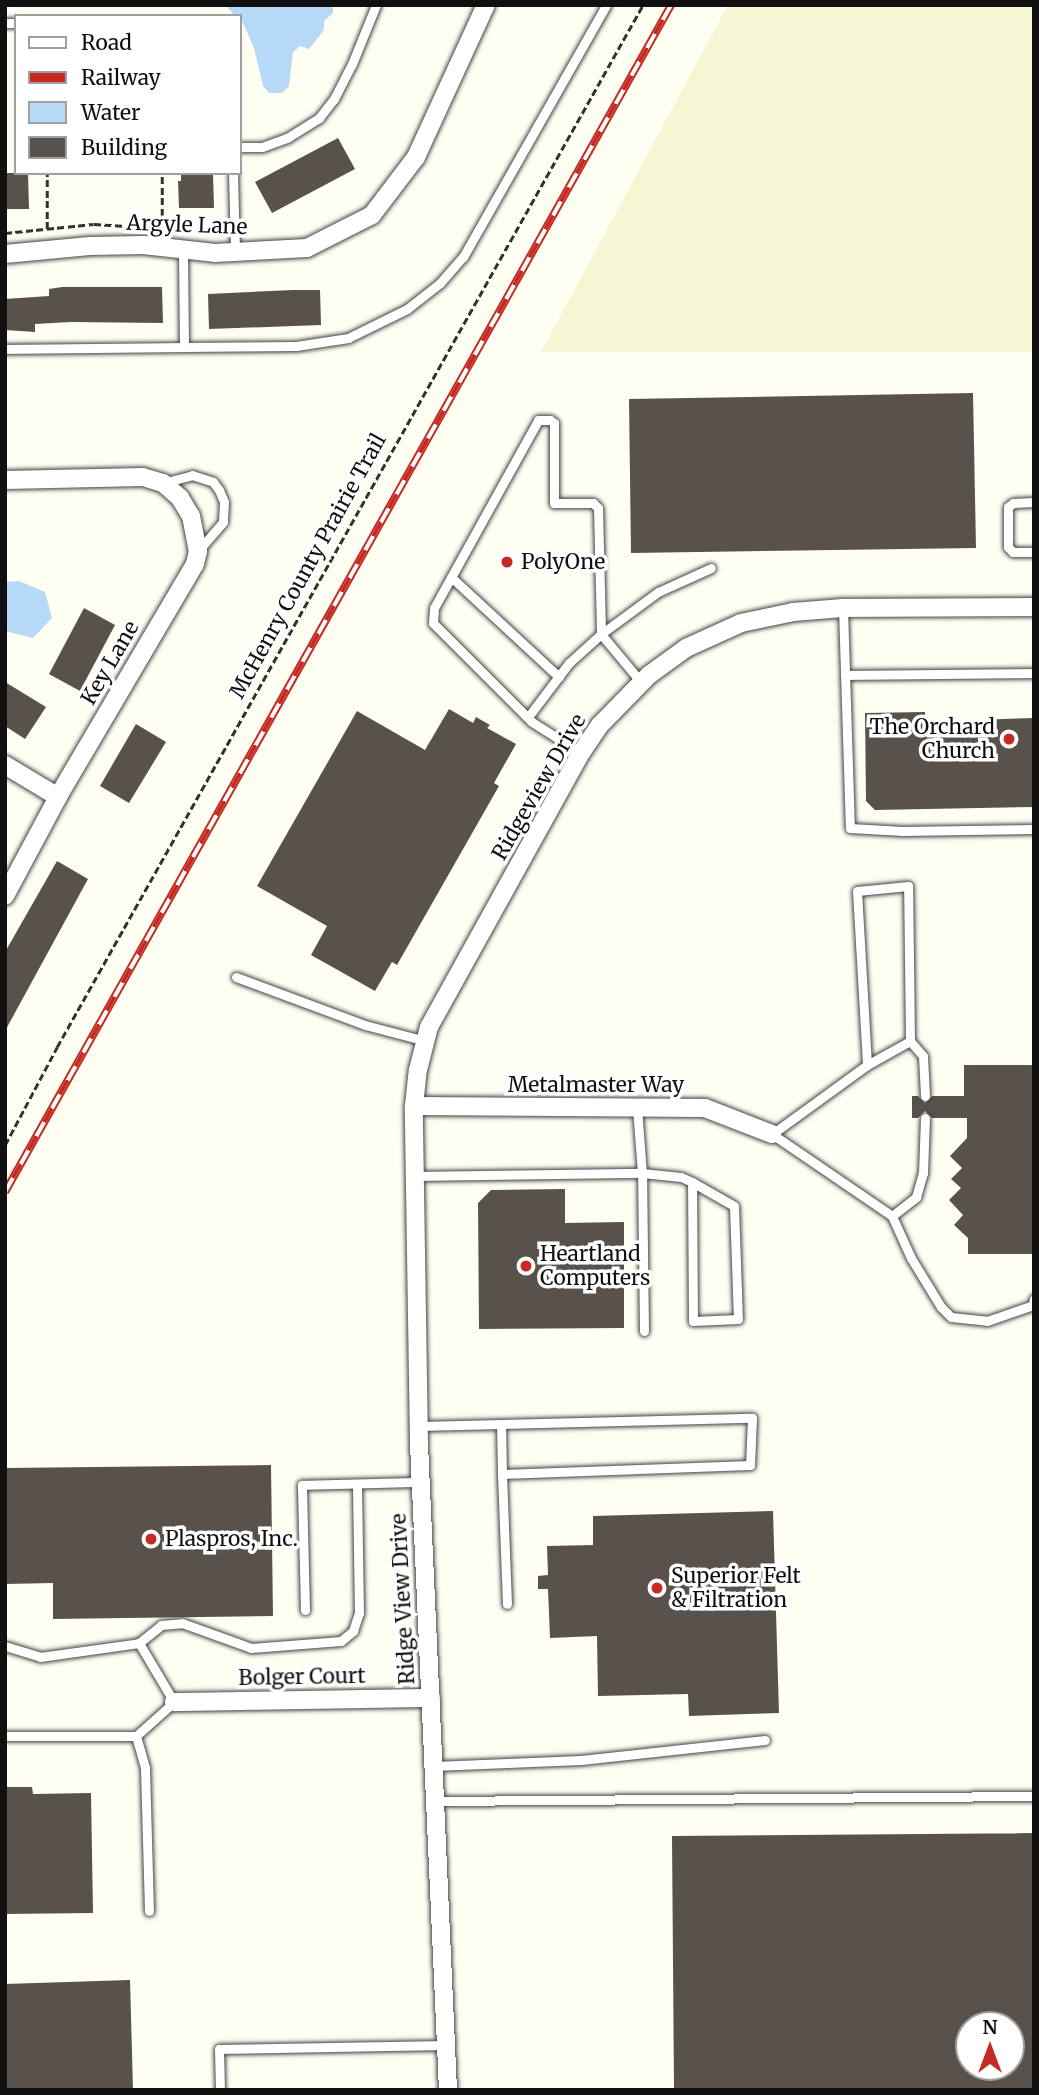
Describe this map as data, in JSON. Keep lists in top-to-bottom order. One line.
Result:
{"streets":{"street":["Argyle Lane","Key Lane","Ridgeview Drive","Metalmaster Way","Ridge View Drive","Bolger Court"],"path":["McHenry County Prairie Trail"]},"crossings":[["Ridgeview Drive","Metalmaster Way"],["Ridgeview Drive","Ridge View Drive"],["Metalmaster Way","Ridge View Drive"],["Ridge View Drive","Bolger Court"]],"places":["PolyOne","The Orchard Church","Heartland Computers","Plaspros, Inc.","Superior Felt & Filtration"],"legend":["Road","Railway","Water","Building"],"north":"top"}
